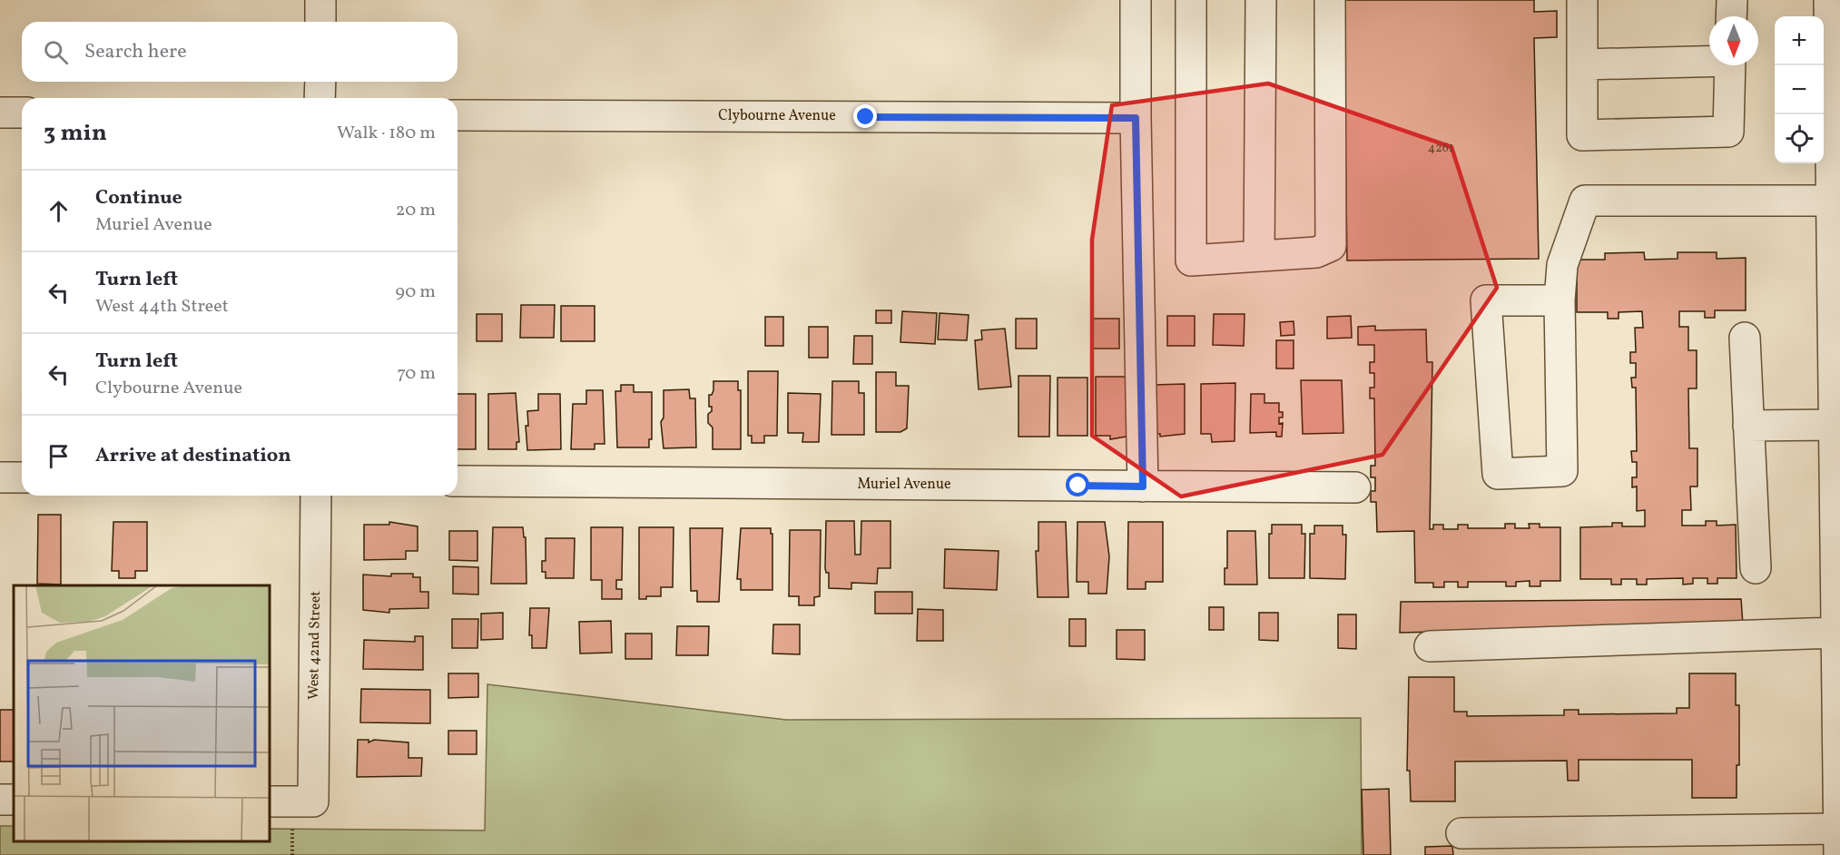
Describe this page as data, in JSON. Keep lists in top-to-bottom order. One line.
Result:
{"streets":{"street":["Clybourne Avenue","Muriel Avenue","West 42nd Street"]},"house_numbers":["4261"],"north":"bottom","page":{"map_buttons":["+","−"],"search":"Search here","heading":["3 min","Walk · 180 m"],"list":[["Continue","Muriel Avenue","20 m"],["Turn left","West 44th Street","90 m"],["Turn left","Clybourne Avenue","70 m"],"Arrive at destination"]}}
